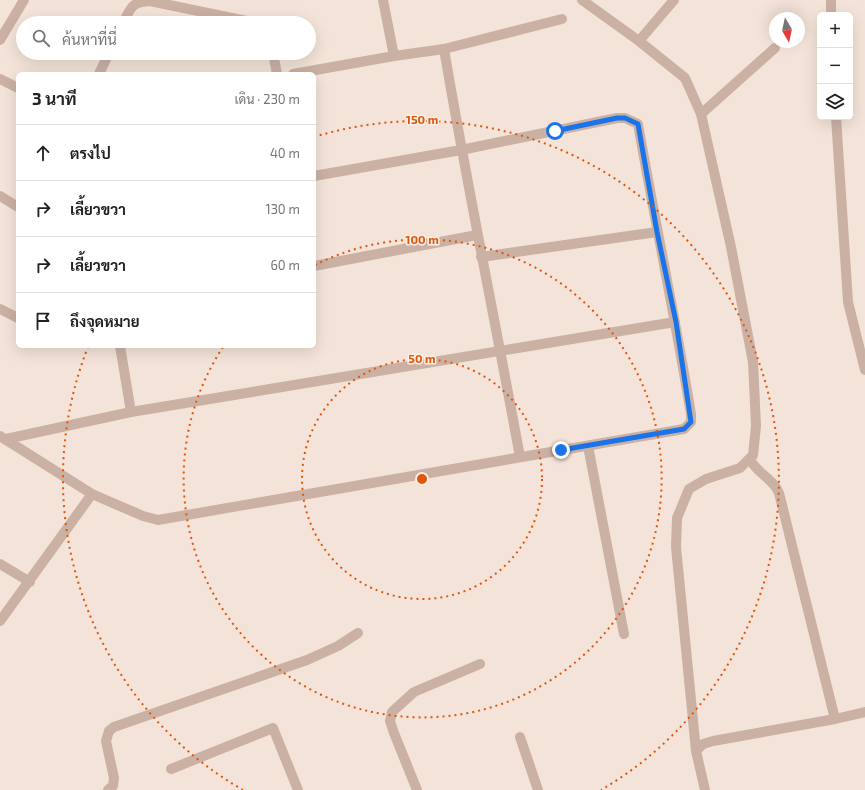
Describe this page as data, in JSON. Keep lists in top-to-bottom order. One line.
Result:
{"north":"bottom","page":{"map_buttons":["+","−"],"search":"ค้นหาที่นี่","heading":["3 นาที","เดิน · 230 m"],"list":[["ตรงไป","40 m"],["เลี้ยวขวา","130 m"],["เลี้ยวขวา","60 m"],"ถึงจุดหมาย"]},"rings":["150 m","100 m","50 m"]}
